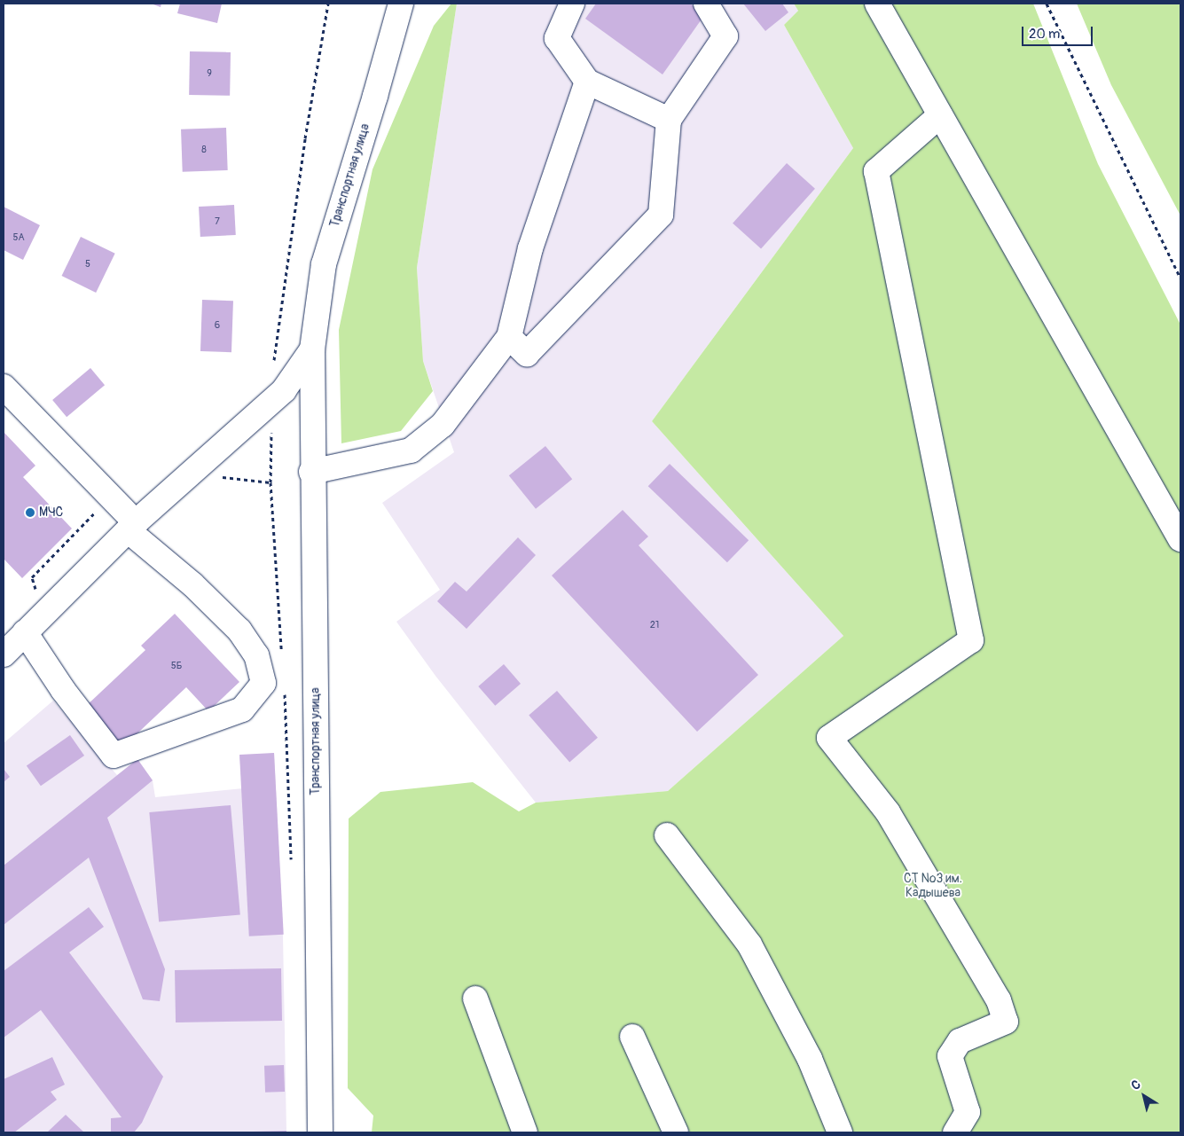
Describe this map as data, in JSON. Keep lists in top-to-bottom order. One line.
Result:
{"streets":{"street":["Транспортная улица"]},"parks":["СТ №3 им. Кадышева"],"places":["МЧС"],"house_numbers":["9","8","7","5А","5","6","21","5Б"],"scale_bar":"20 m","north":"top left"}
